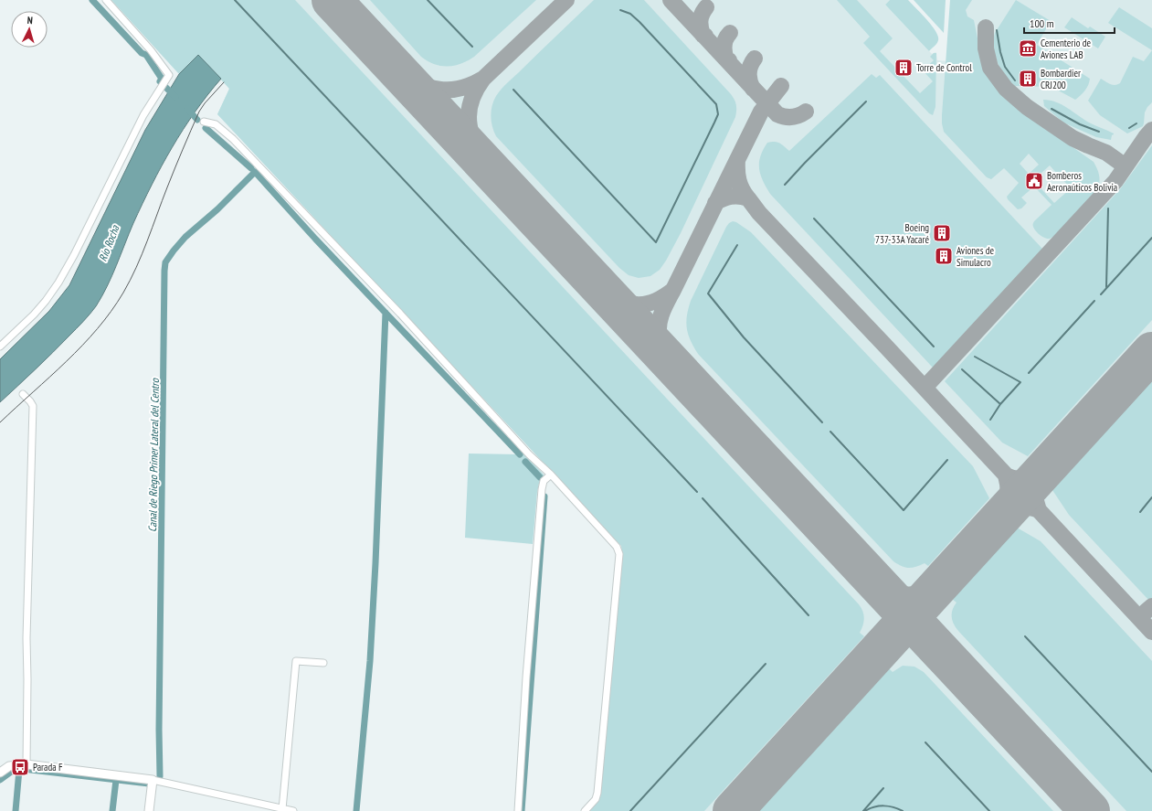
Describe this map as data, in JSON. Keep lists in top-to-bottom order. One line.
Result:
{"water":["Río Rocha","Canal de Riego Primer Lateral del Centro"],"places":{"museum":["Cementerio de Aviones LAB"],"building":["Torre de Control","Bombardier CRJ200","Boeing 737-33A Yacaré","Aviones de Simulacro"],"public building":["Bomberos Aeronaúticos Bolivia"],"bus stop":["Parada F"]},"scale_bar":"100 m","north":"top"}
